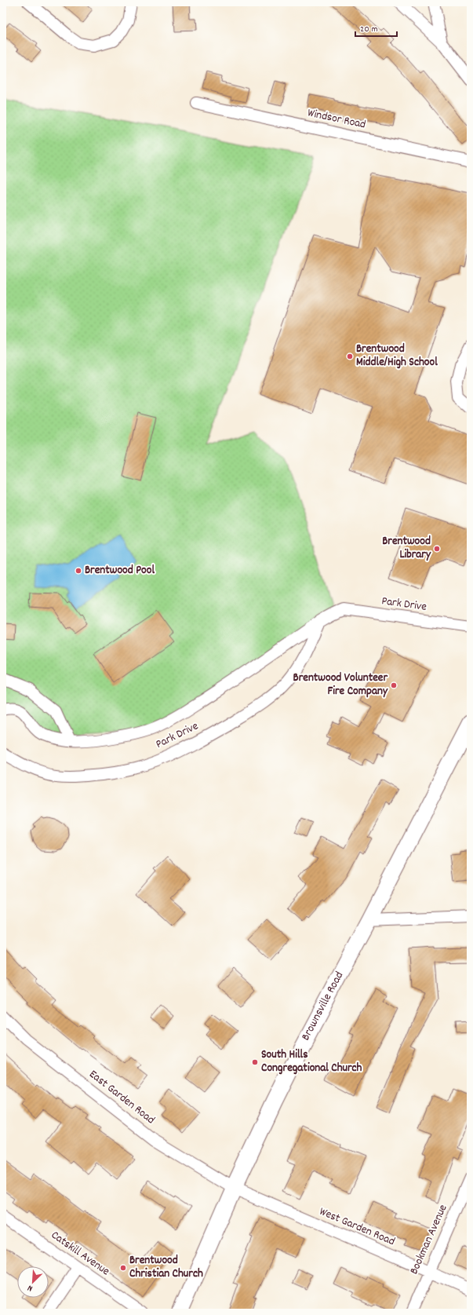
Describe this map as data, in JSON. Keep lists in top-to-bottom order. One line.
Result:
{"streets":{"main road":["Brownsville Road"],"street":["Windsor Road","Park Drive","East Garden Road","West Garden Road","Bookman Avenue","Catskill Avenue"]},"crossings":[["Brownsville Road","East Garden Road"],["Brownsville Road","West Garden Road"],["East Garden Road","West Garden Road"],["West Garden Road","Bookman Avenue"]],"places":["Brentwood Middle/High School","Brentwood Library","Brentwood Pool","Brentwood Volunteer Fire Company","South Hills Congregational Church","Brentwood Christian Church"],"scale_bar":"20 m","north":"bottom left"}
